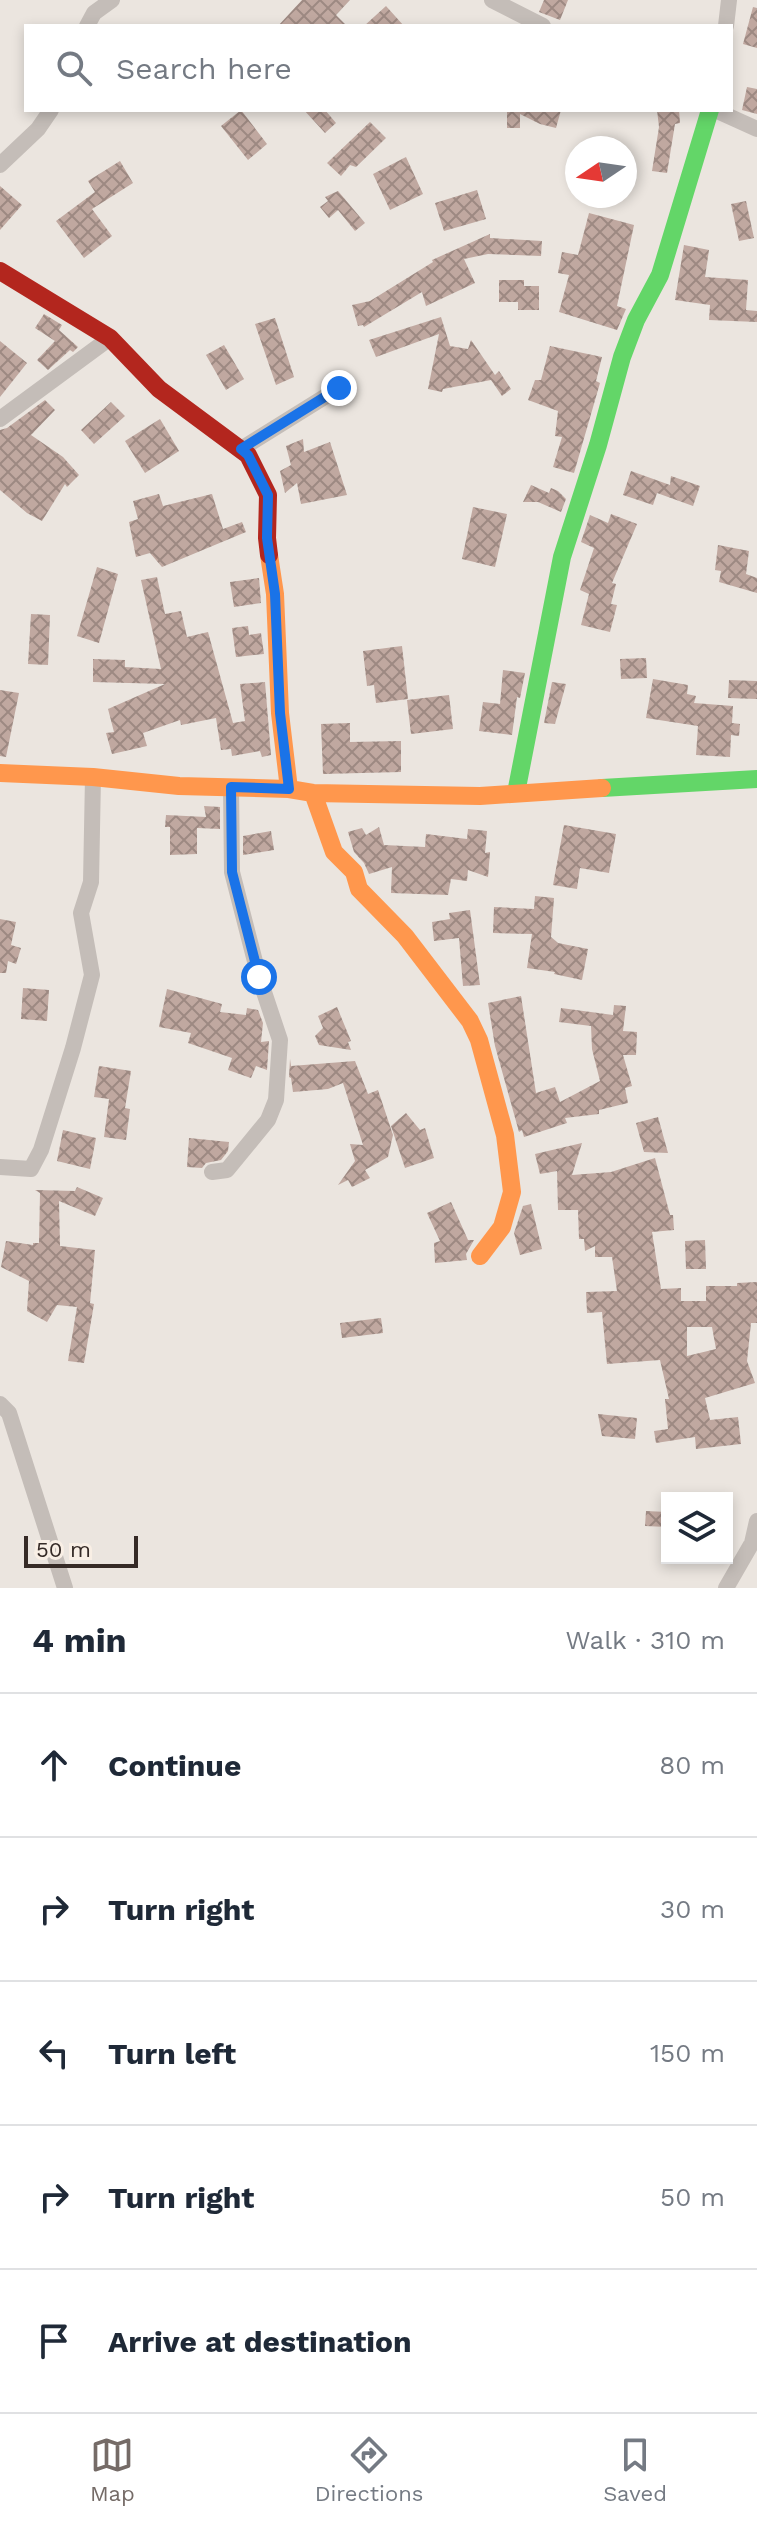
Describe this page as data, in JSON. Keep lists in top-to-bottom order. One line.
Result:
{"scale_bar":"50 m","north":"left","page":{"search":"Search here","scale":"50 m","heading":["4 min","Walk · 310 m"],"list":[["Continue","80 m"],["Turn right","30 m"],["Turn left","150 m"],["Turn right","50 m"],"Arrive at destination"],"nav":["Map","Directions","Saved"]}}
